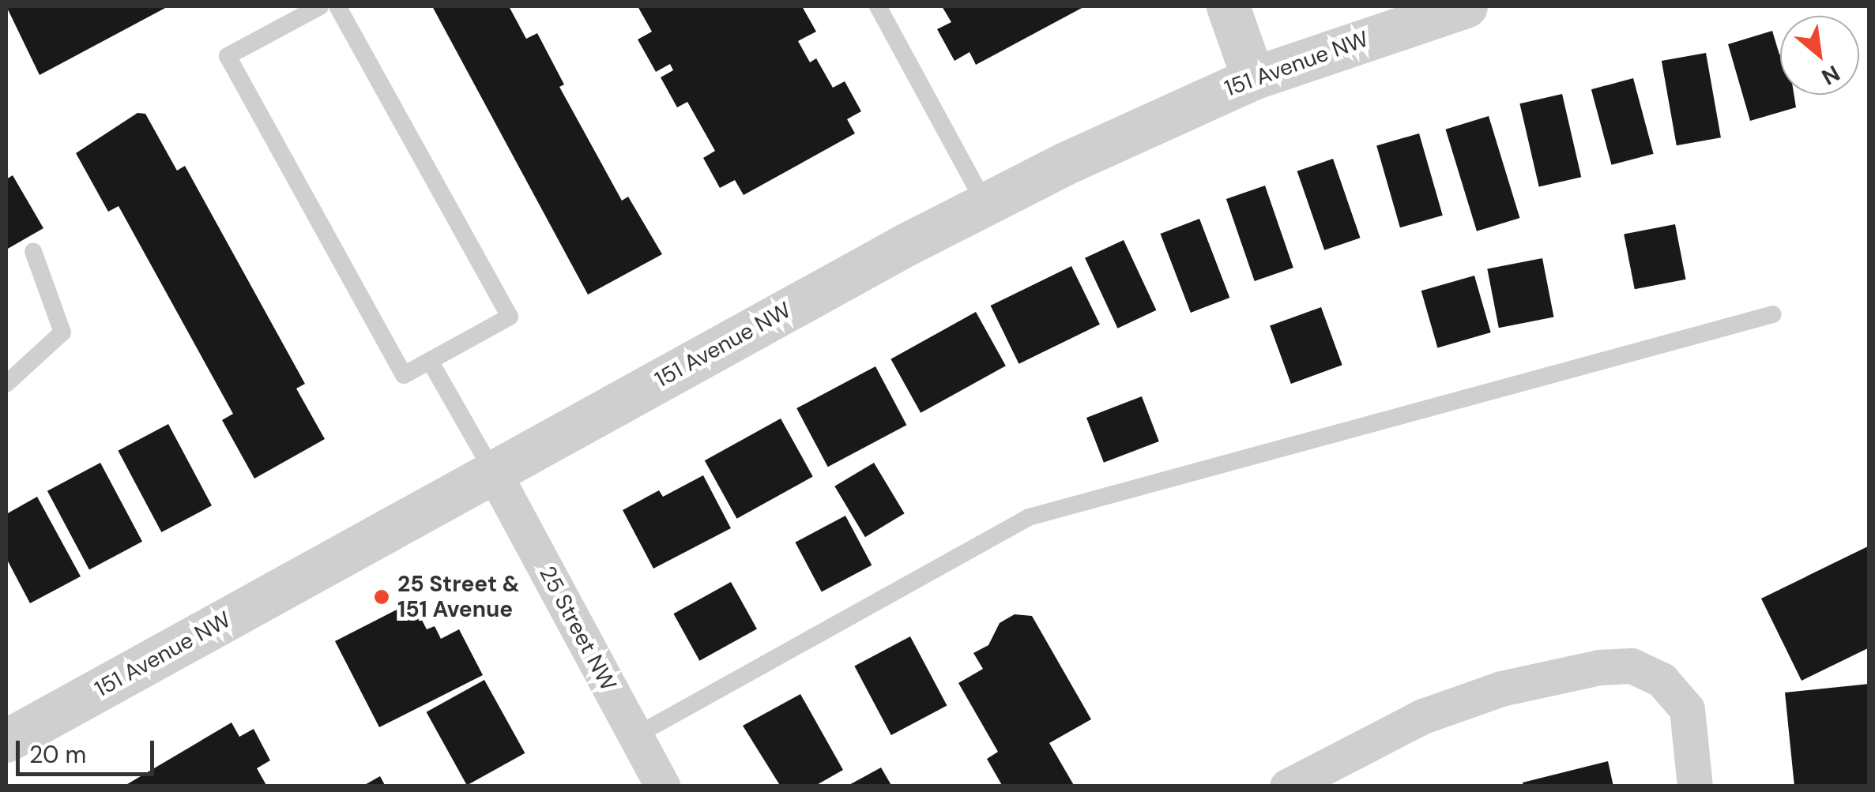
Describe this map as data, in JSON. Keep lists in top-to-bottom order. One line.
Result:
{"streets":{"street":["151 Avenue NW","25 Street NW"]},"crossings":[["151 Avenue NW","25 Street NW"]],"places":["25 Street & 151 Avenue"],"scale_bar":"20 m","north":"bottom right"}
